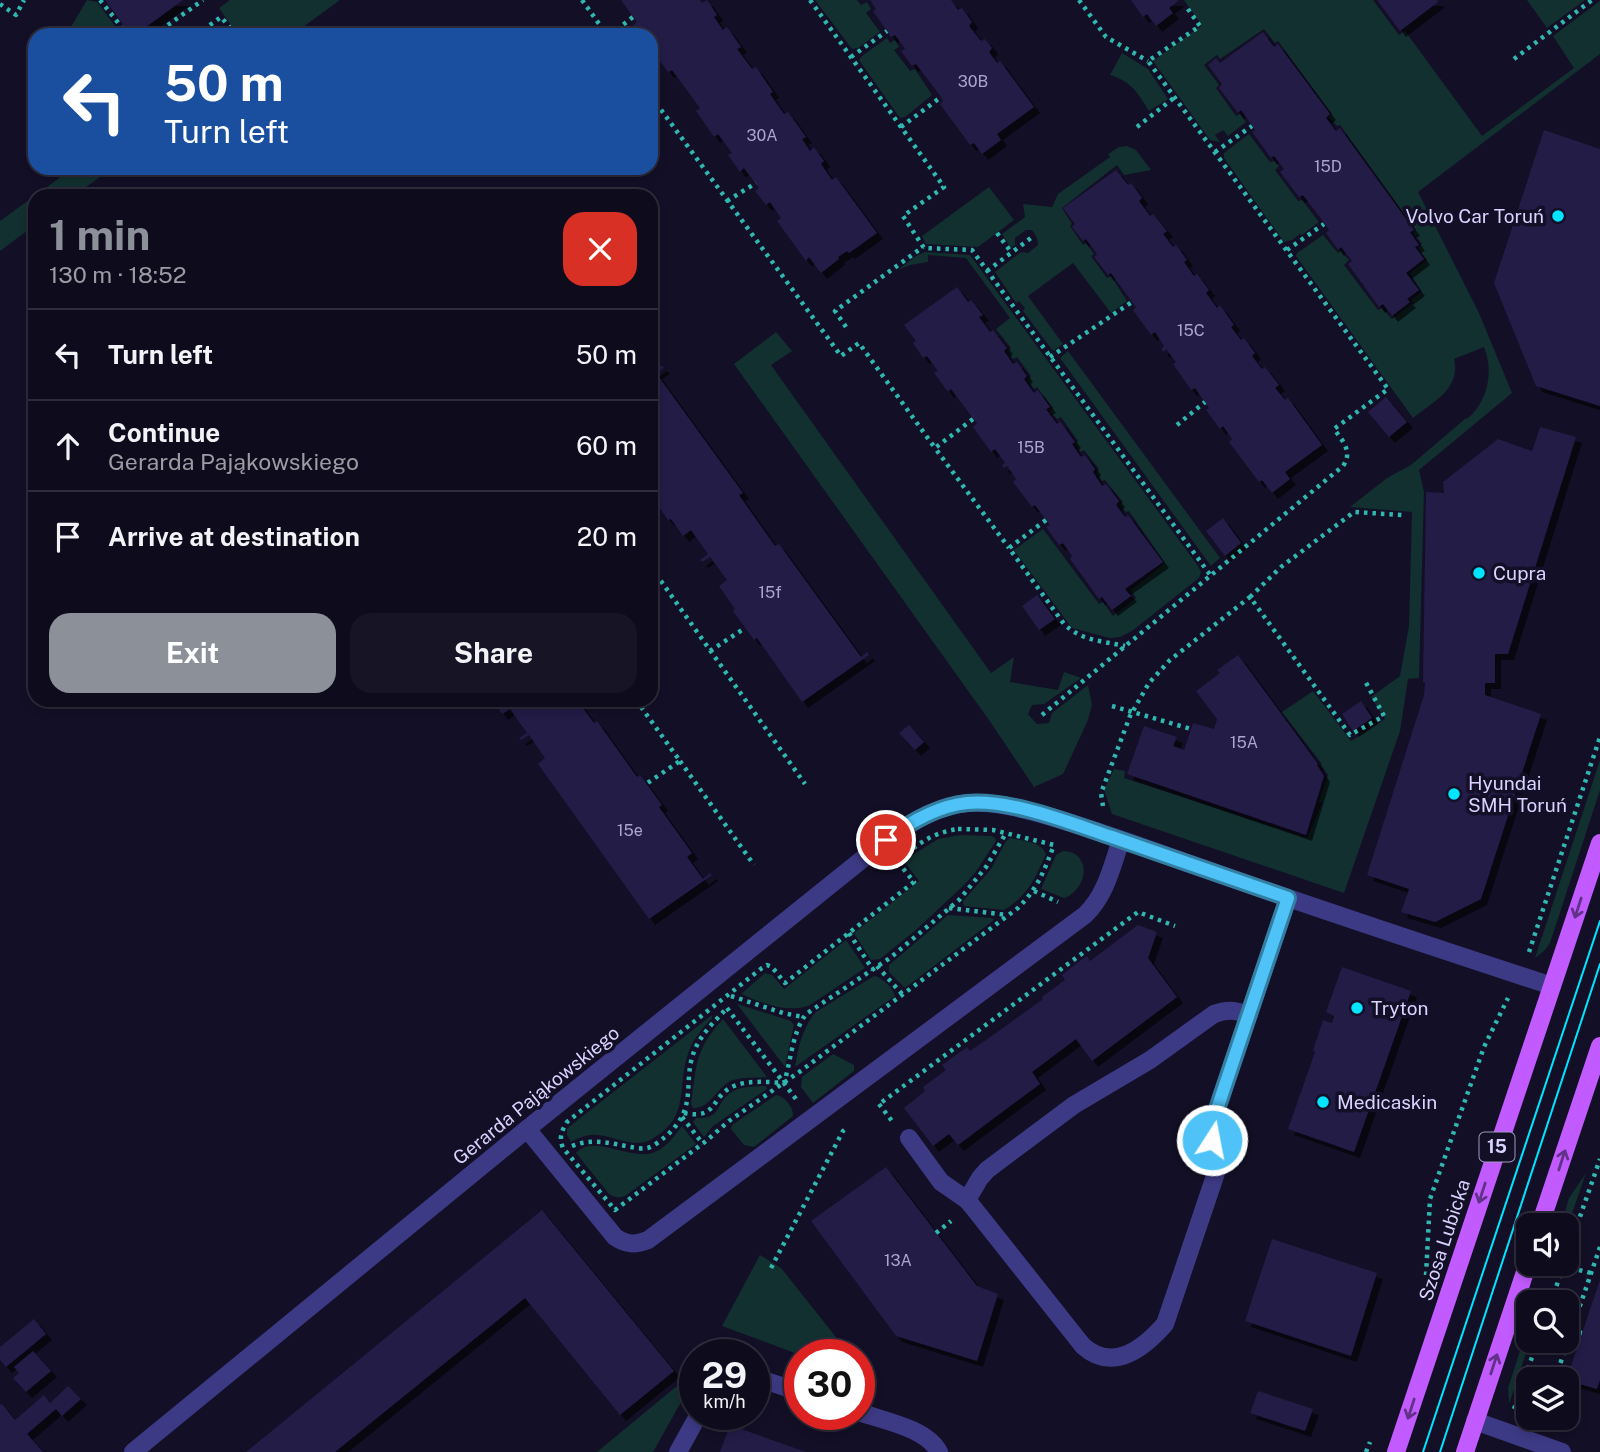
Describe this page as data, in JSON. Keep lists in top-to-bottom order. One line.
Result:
{"streets":{"main road":["15","Szosa Lubicka"],"street":["Gerarda Pająkowskiego"]},"crossings":[["Gerarda Pająkowskiego","Szosa Lubicka"]],"places":["Volvo Car Toruń","Cupra","Hyundai SMH Toruń","Tryton","Medicaskin"],"house_numbers":["30B","30A","15D","15C","15B","15f","15A","15e","13A"],"page":{"turn":["50 m","Turn left"],"heading":["1 min","130 m · 18:52"],"list":[{"name":"Turn left","value":"50 m"},{"name":"Continue","note":"Gerarda Pająkowskiego","value":"60 m"},{"name":"Arrive at destination","value":"20 m"}],"buttons":["Exit","Share"],"speed":"29 km/h","limit":"30"}}
